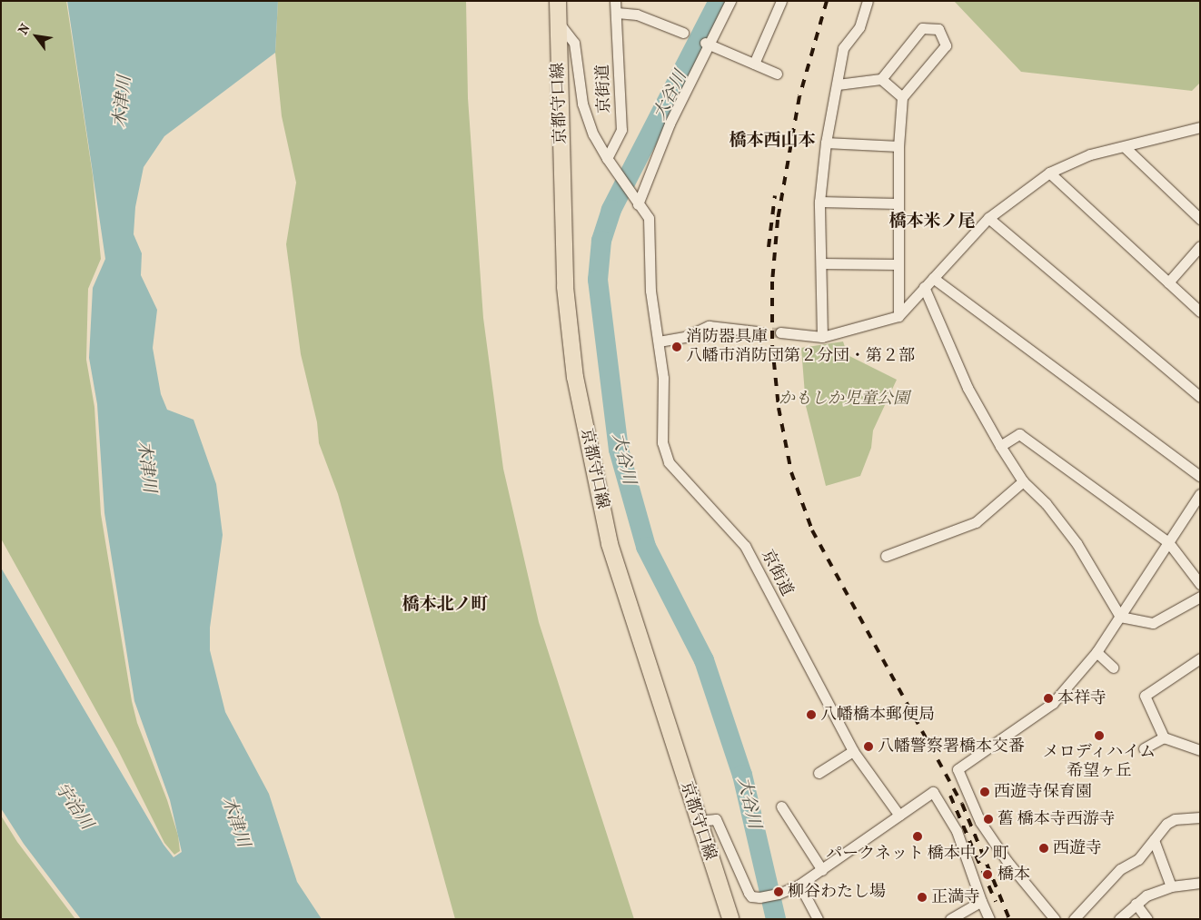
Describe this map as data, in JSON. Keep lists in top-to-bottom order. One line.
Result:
{"streets":{"main road":["京都守口線"],"street":["京街道"]},"districts":["橋本西山本","橋本米ノ尾","橋本北ノ町"],"water":["大谷川","木津川","宇治川"],"parks":["かもしか児童公園"],"places":["消防器具庫 八幡市消防団第２分団・第２部","本祥寺","八幡橋本郵便局","メロディハイム 希望ヶ丘","八幡警察署橋本交番","西遊寺保育園","舊 橋本寺西游寺","パークネット 橋本中ノ町","西遊寺","橋本","柳谷わたし場","正満寺"],"north":"top left"}
